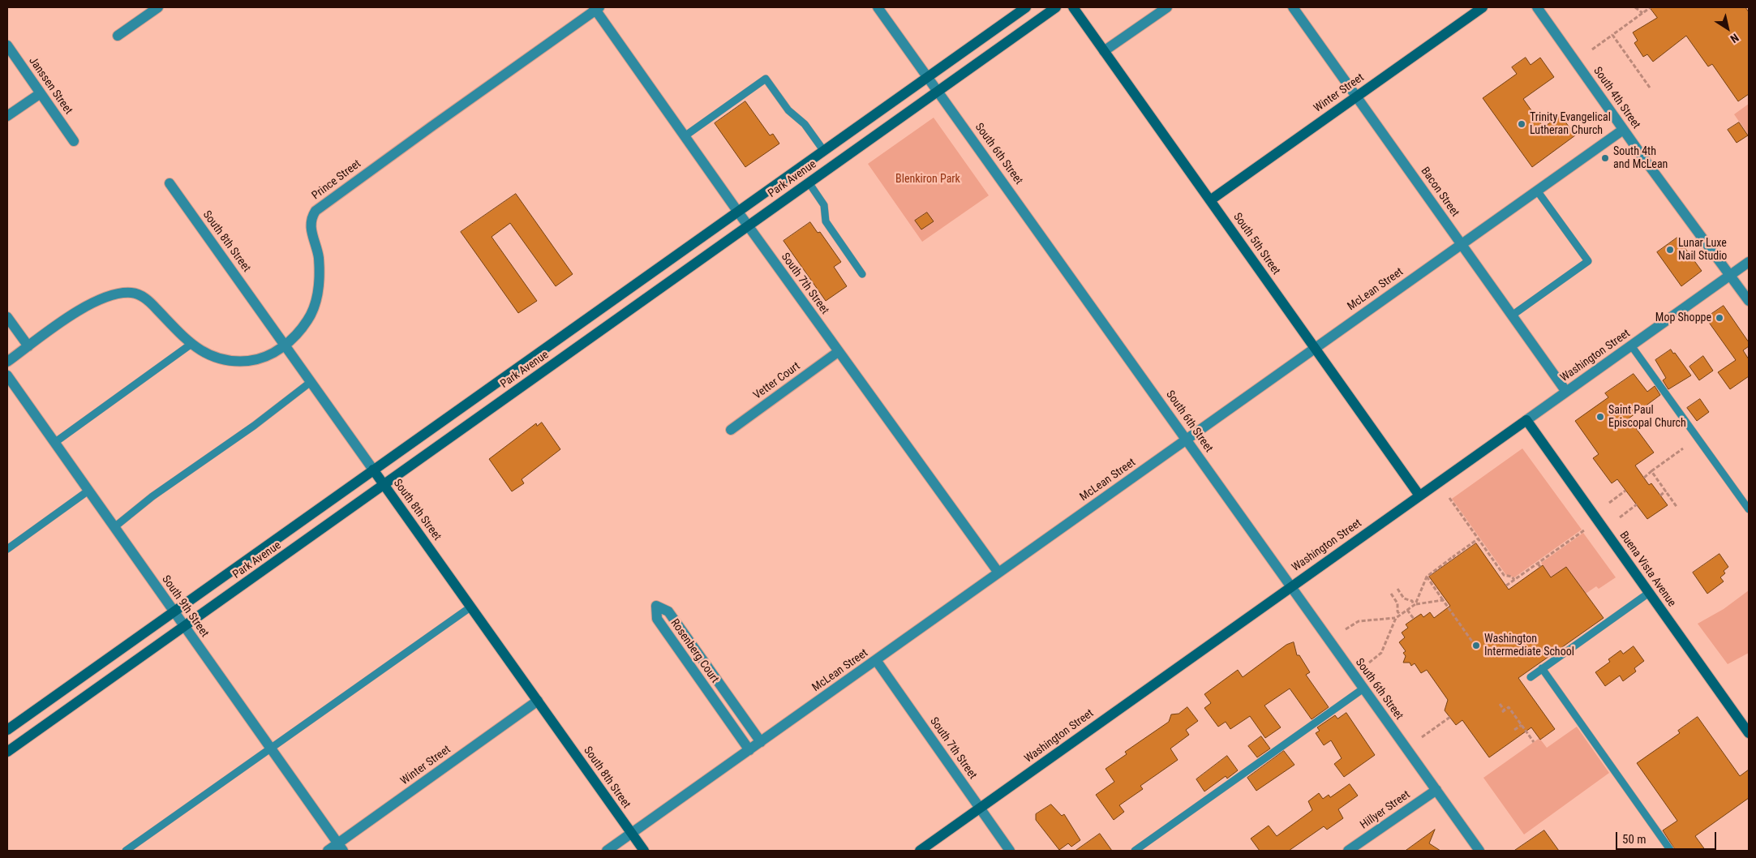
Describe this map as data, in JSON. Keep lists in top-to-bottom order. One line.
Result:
{"streets":{"street":["Janssen Street","Winter Street","South 4th Street","South 6th Street","Park Avenue","Prince Street","Bacon Street","South 8th Street","South 5th Street","South 7th Street","McLean Street","Washington Street","Vetter Court","Buena Vista Avenue","South 9th Street","Rosenberg Court","Hillyer Street"]},"crossings":[["Winter Street","Bacon Street"],["Winter Street","South 8th Street"],["Winter Street","South 5th Street"],["Winter Street","South 9th Street"],["South 4th Street","McLean Street"],["South 4th Street","Washington Street"],["South 6th Street","Park Avenue"],["South 6th Street","McLean Street"],["South 6th Street","Washington Street"],["South 6th Street","Hillyer Street"],["Park Avenue","South 8th Street"],["Park Avenue","South 7th Street"],["Park Avenue","South 9th Street"],["Prince Street","South 8th Street"],["Prince Street","South 7th Street"],["Bacon Street","McLean Street"],["Bacon Street","Washington Street"],["South 8th Street","McLean Street"],["South 5th Street","McLean Street"],["South 5th Street","Washington Street"],["South 7th Street","McLean Street"],["South 7th Street","Washington Street"],["South 7th Street","Vetter Court"],["McLean Street","Rosenberg Court"],["Washington Street","Buena Vista Avenue"]],"parks":["Blenkiron Park"],"places":["Trinity Evangelical Lutheran Church","South 4th and McLean","Lunar Luxe Nail Studio","Mop Shoppe","Saint Paul Episcopal Church","Washington Intermediate School"],"scale_bar":"50 m","north":"bottom right"}
